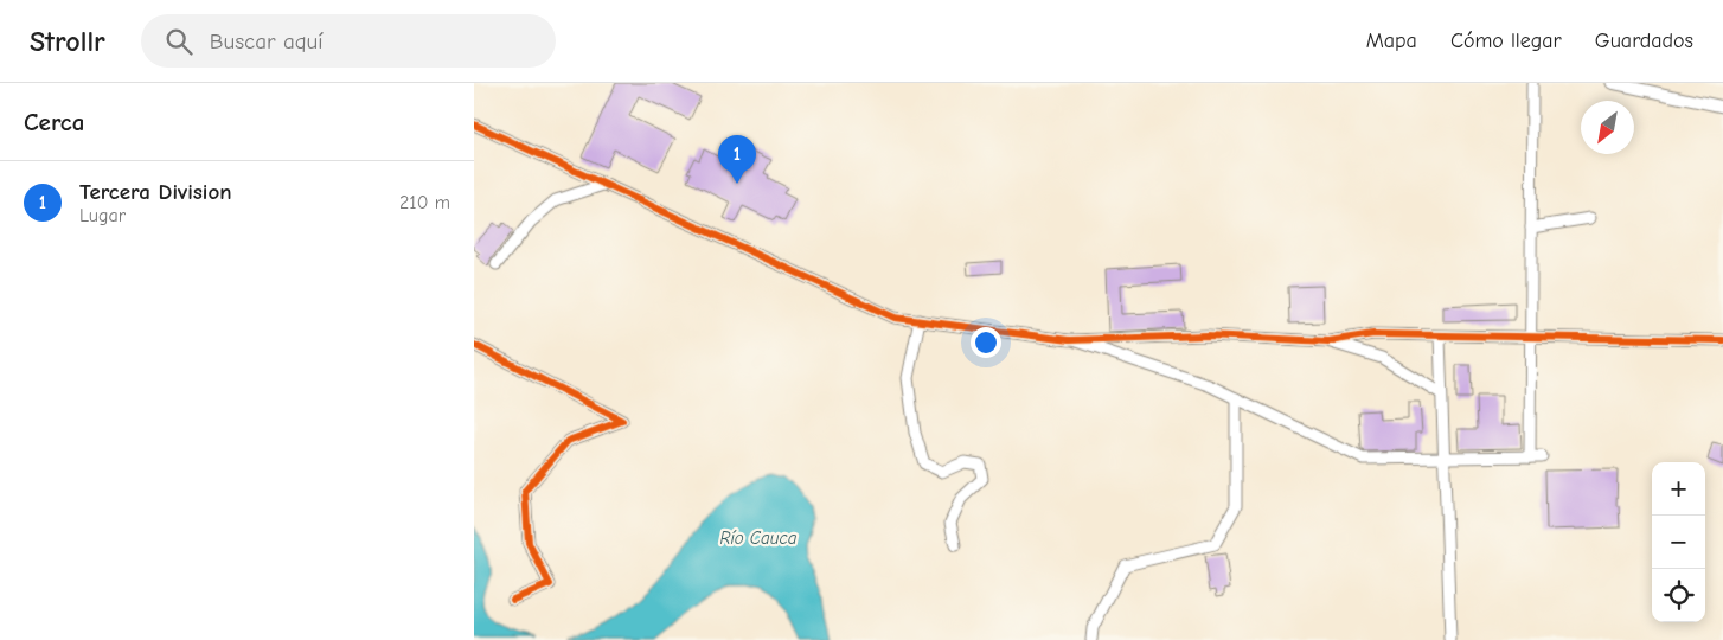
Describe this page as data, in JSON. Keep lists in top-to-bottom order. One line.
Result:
{"water":["Río Cauca"],"north":"bottom left","page":{"header":"Strollr","search":"Buscar aquí","nav":["Mapa","Cómo llegar","Guardados"],"heading":"Cerca","pins":"1","list":[{"mark":"1","name":"Tercera Division","note":"Lugar","value":"210 m"}],"map_buttons":["+","−"]}}
